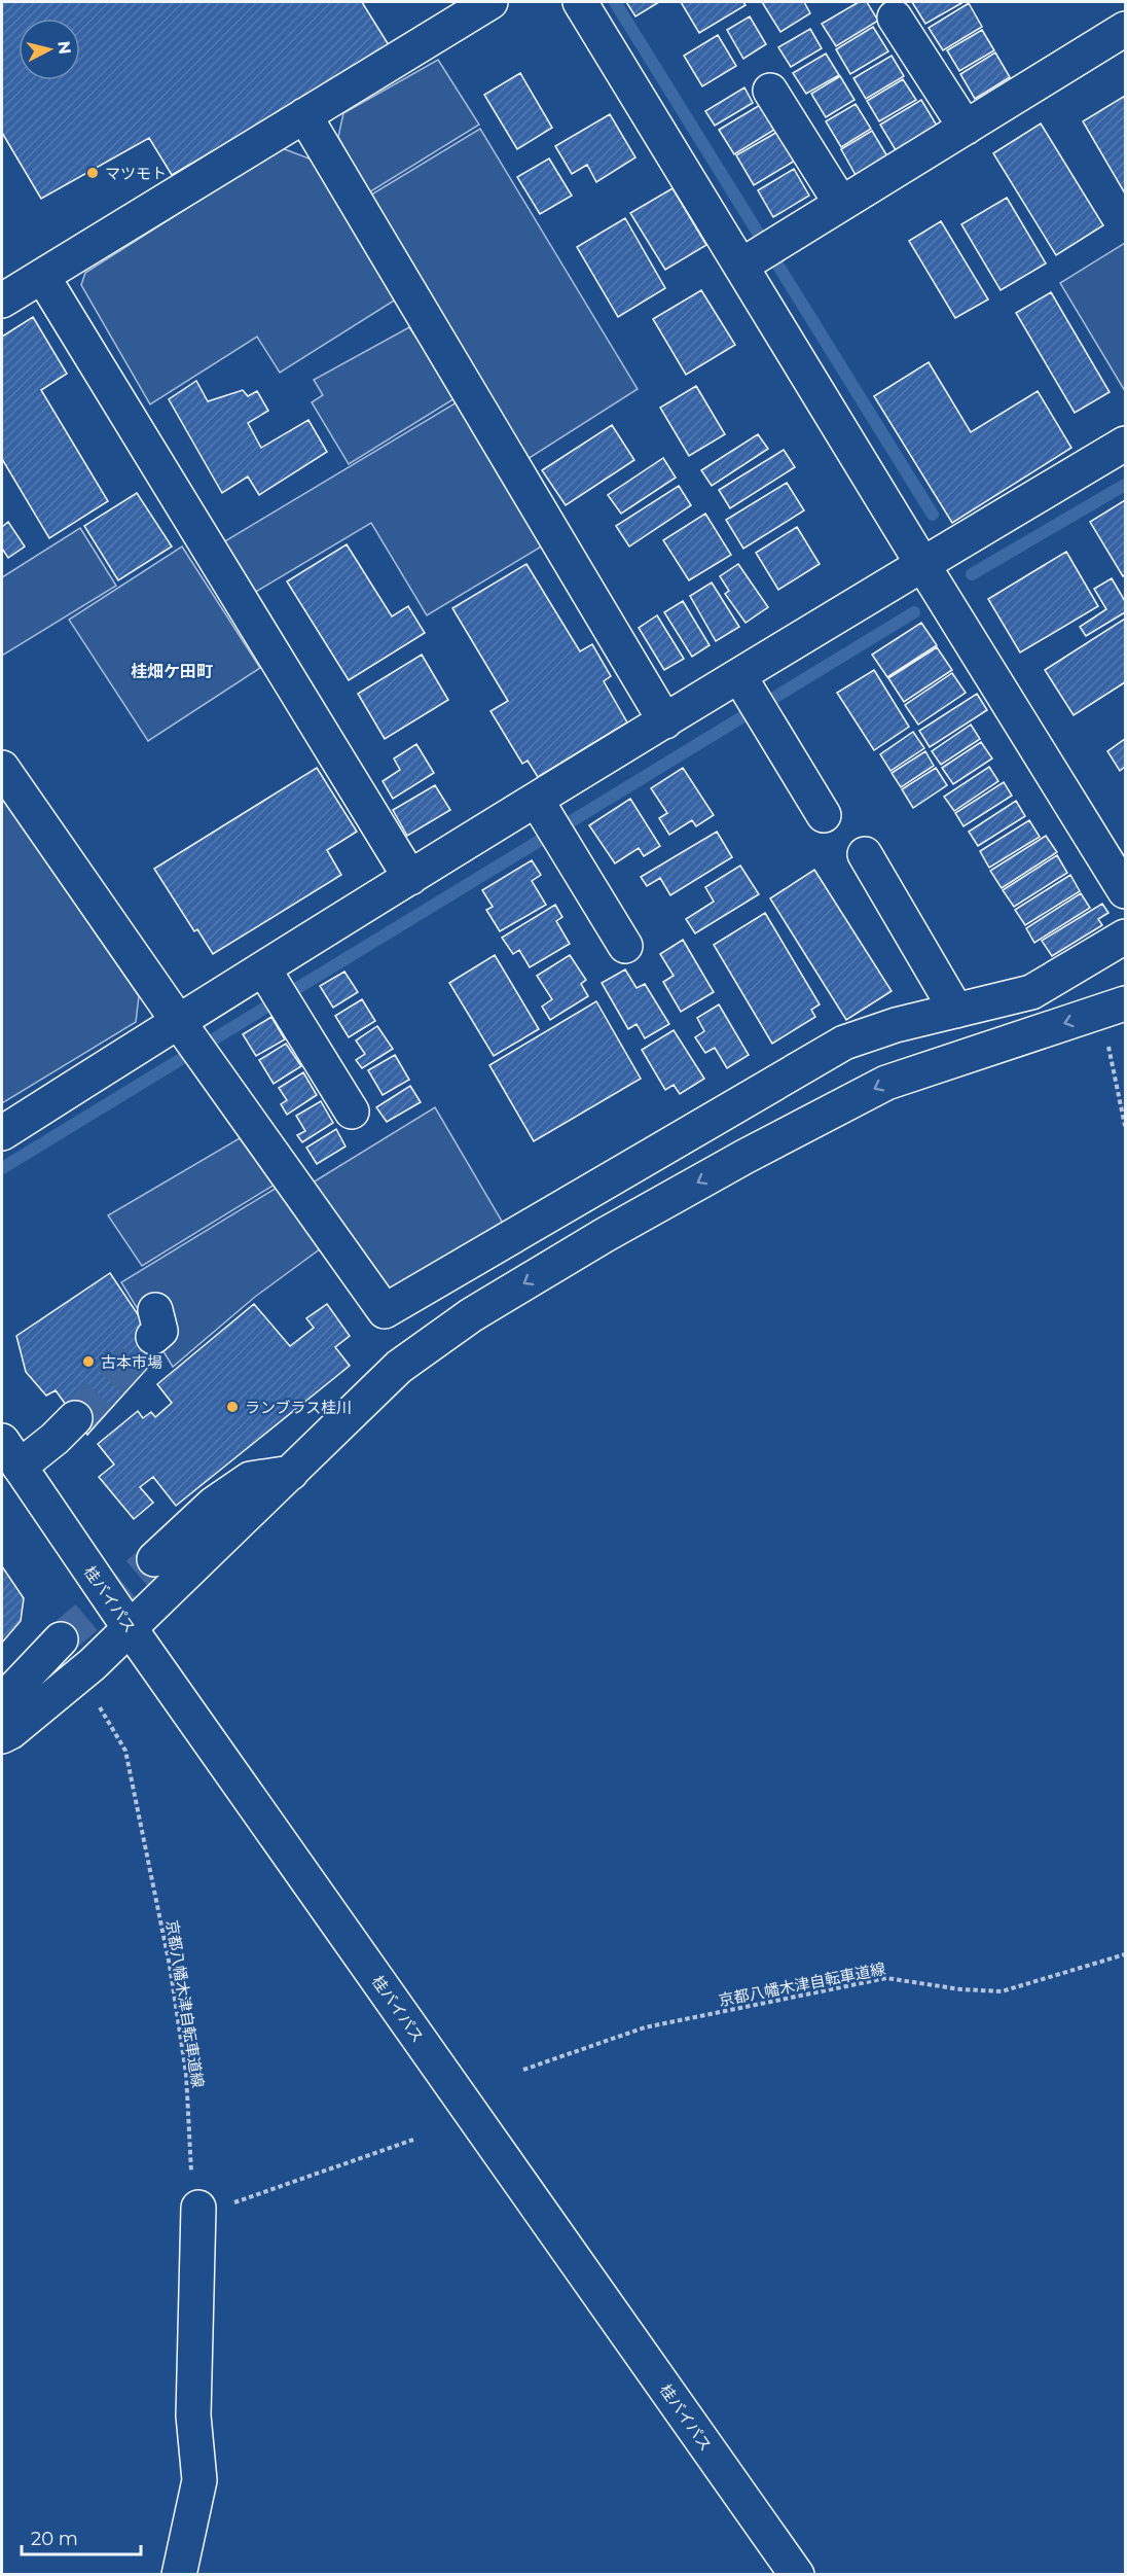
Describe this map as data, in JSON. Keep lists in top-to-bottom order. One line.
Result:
{"streets":{"main road":["桂バイパス"],"path":["京都八幡木津自転車道線"]},"districts":["桂畑ケ田町"],"places":["マツモト","古本市場","ランブラス桂川"],"scale_bar":"20 m","north":"right"}
